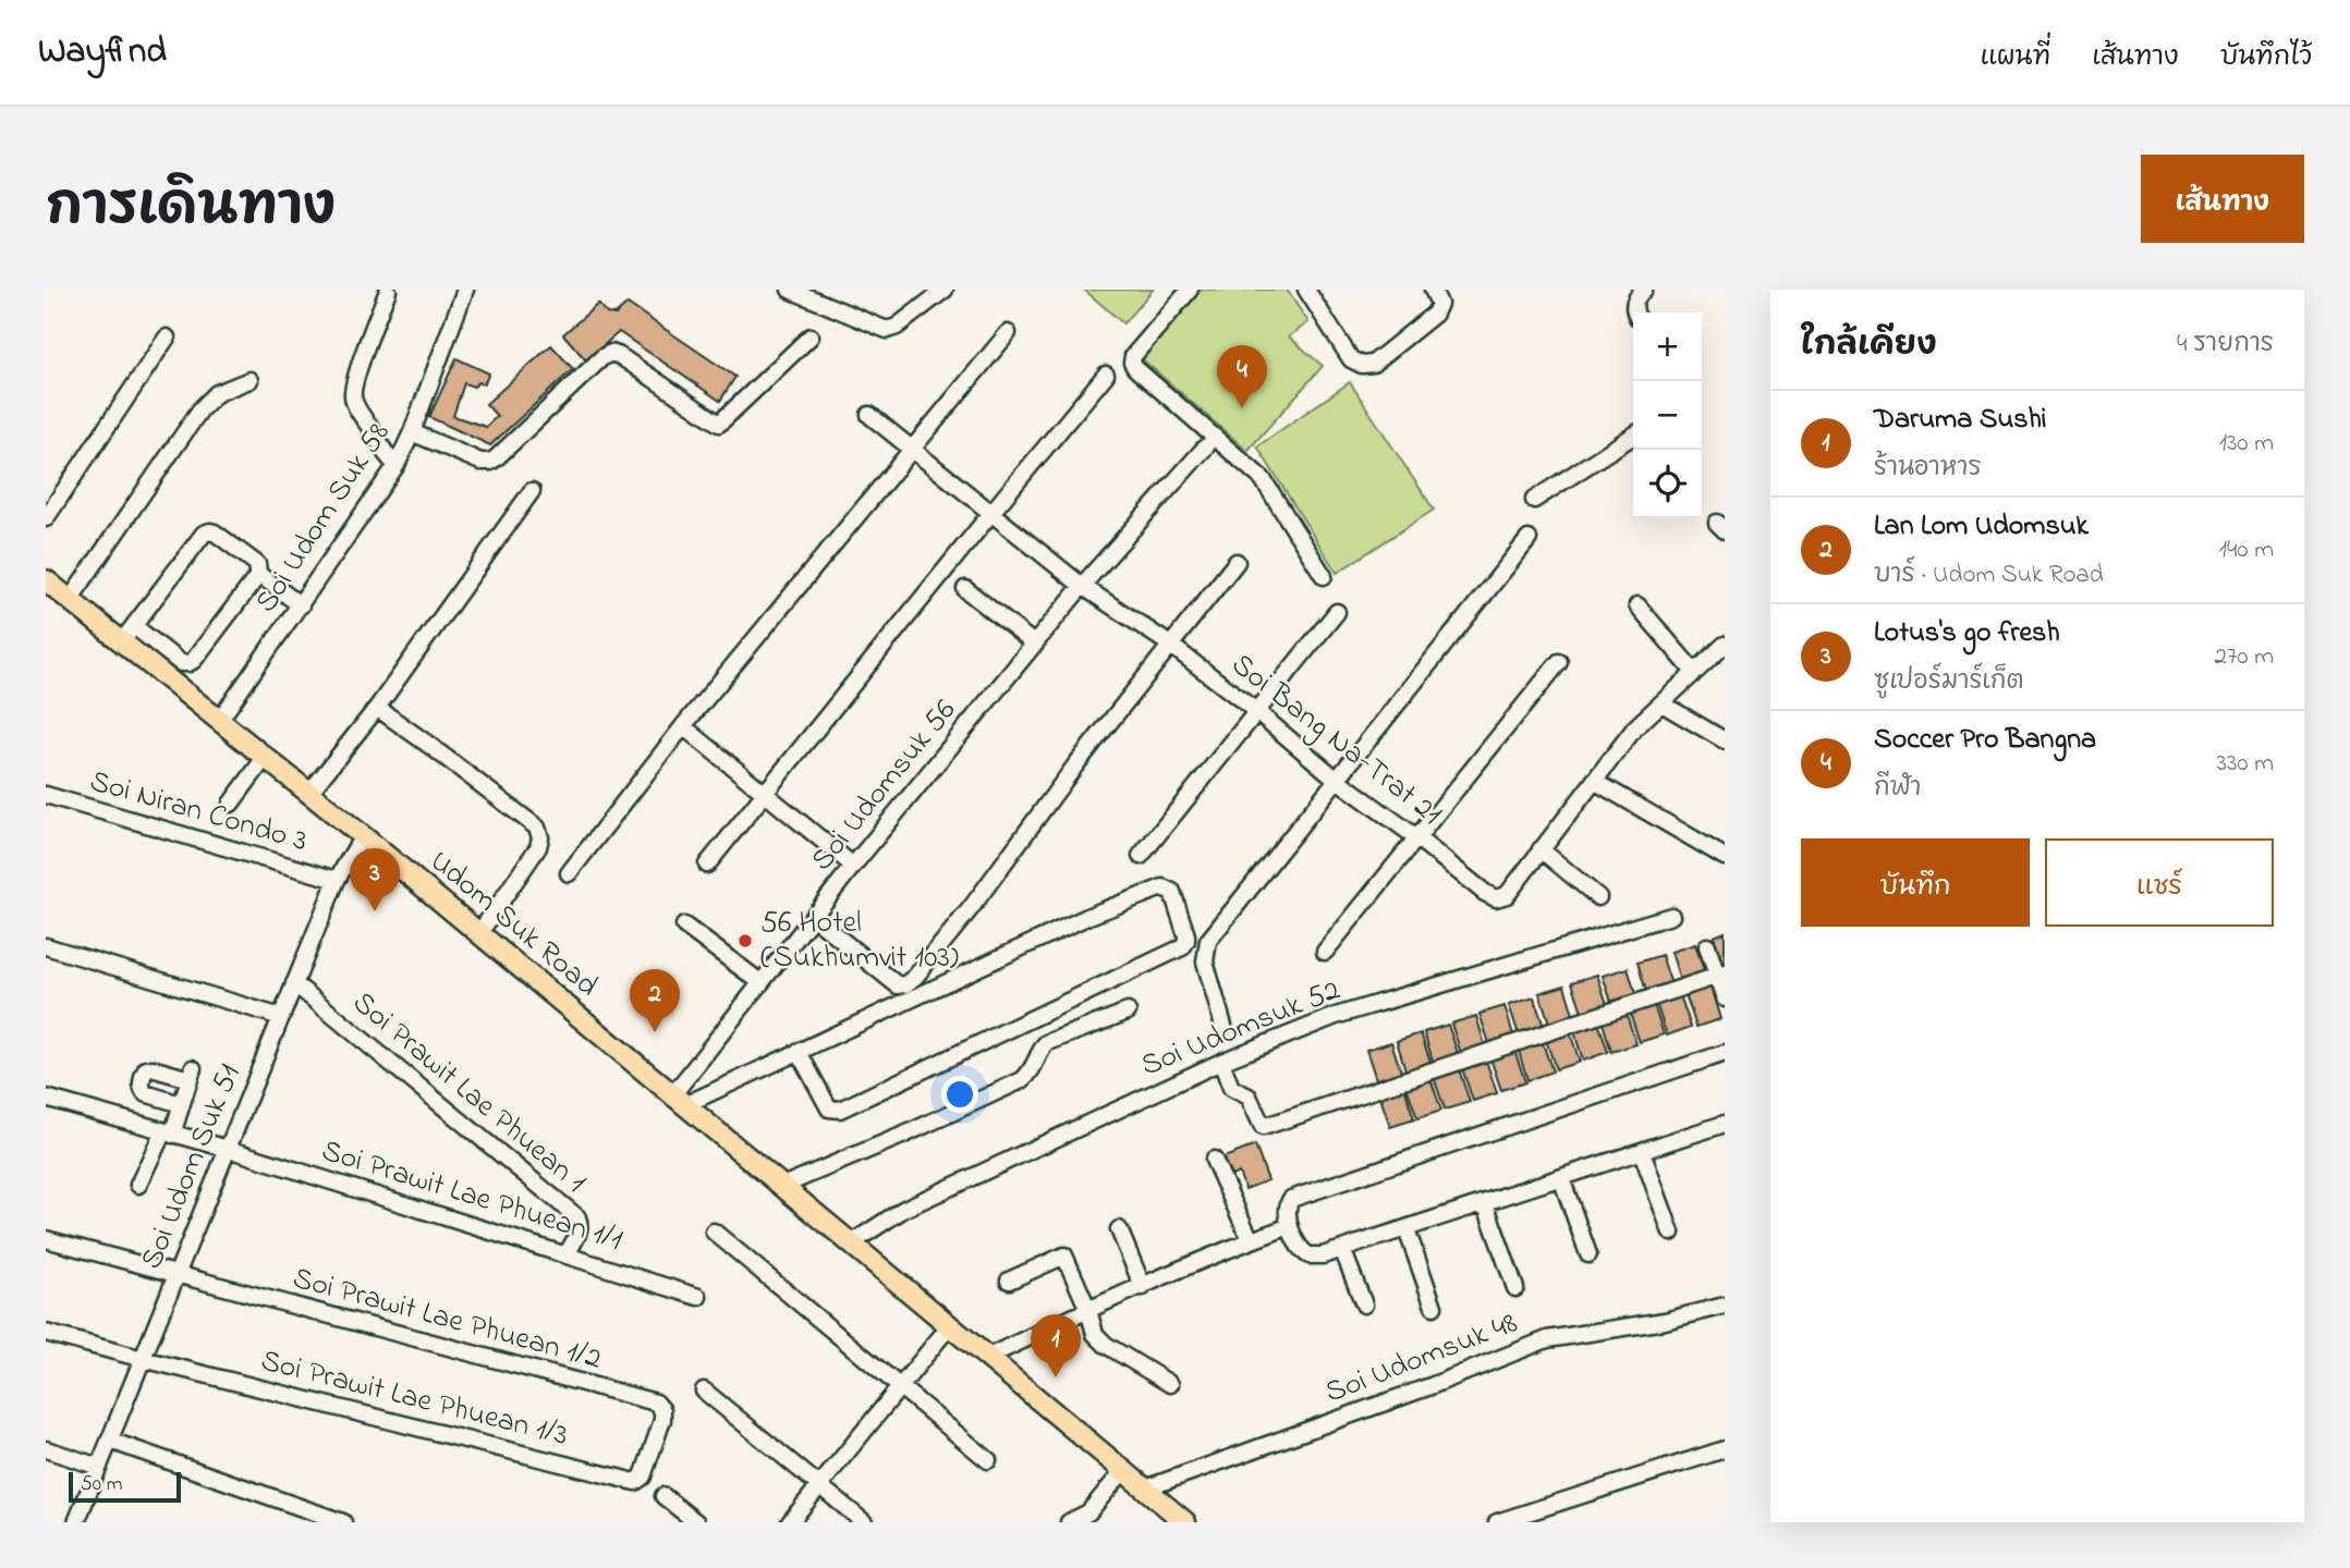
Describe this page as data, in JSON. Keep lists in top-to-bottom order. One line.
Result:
{"streets":{"main road":["Udom Suk Road"],"street":["Soi Udom Suk 58","Soi Bang Na-Trat 21","Soi Udomsuk 56","Soi Niran Condo 3","Soi Udomsuk 52","Soi Prawit Lae Phuean 1","Soi Udom Suk 51","Soi Prawit Lae Phuean 1/1","Soi Prawit Lae Phuean 1/2","Soi Udomsuk 48","Soi Prawit Lae Phuean 1/3"]},"crossings":[["Soi Udom Suk 58","Udom Suk Road"],["Soi Bang Na-Trat 21","Soi Udomsuk 56"],["Soi Udomsuk 56","Udom Suk Road"],["Soi Niran Condo 3","Soi Udom Suk 51"],["Udom Suk Road","Soi Udomsuk 52"],["Udom Suk Road","Soi Udom Suk 51"],["Udom Suk Road","Soi Udomsuk 48"],["Soi Prawit Lae Phuean 1","Soi Udom Suk 51"],["Soi Prawit Lae Phuean 1","Soi Prawit Lae Phuean 1/1"],["Soi Udom Suk 51","Soi Prawit Lae Phuean 1/1"],["Soi Udom Suk 51","Soi Prawit Lae Phuean 1/2"],["Soi Udom Suk 51","Soi Prawit Lae Phuean 1/3"],["Soi Prawit Lae Phuean 1/2","Soi Prawit Lae Phuean 1/3"]],"places":["56 Hotel (Sukhumvit 103)"],"scale_bar":"50 m","page":{"header":"Wayfind","nav":["แผนที่","เส้นทาง","บันทึกไว้"],"title":"การเดินทาง","buttons":["เส้นทาง",["บันทึก","แชร์"]],"heading":["ใกล้เคียง","4 รายการ"],"map_buttons":["+","−"],"pins":["4","3","2","1"],"list":[{"mark":"1","name":"Daruma Sushi","note":"ร้านอาหาร","value":"130 m"},{"mark":"2","name":"Lan Lom Udomsuk","note":"บาร์ · Udom Suk Road","value":"140 m"},{"mark":"3","name":"Lotus's go fresh","note":"ซูเปอร์มาร์เก็ต","value":"270 m"},{"mark":"4","name":"Soccer Pro Bangna","note":"กีฬา","value":"330 m"}],"scale":"50 m"}}
